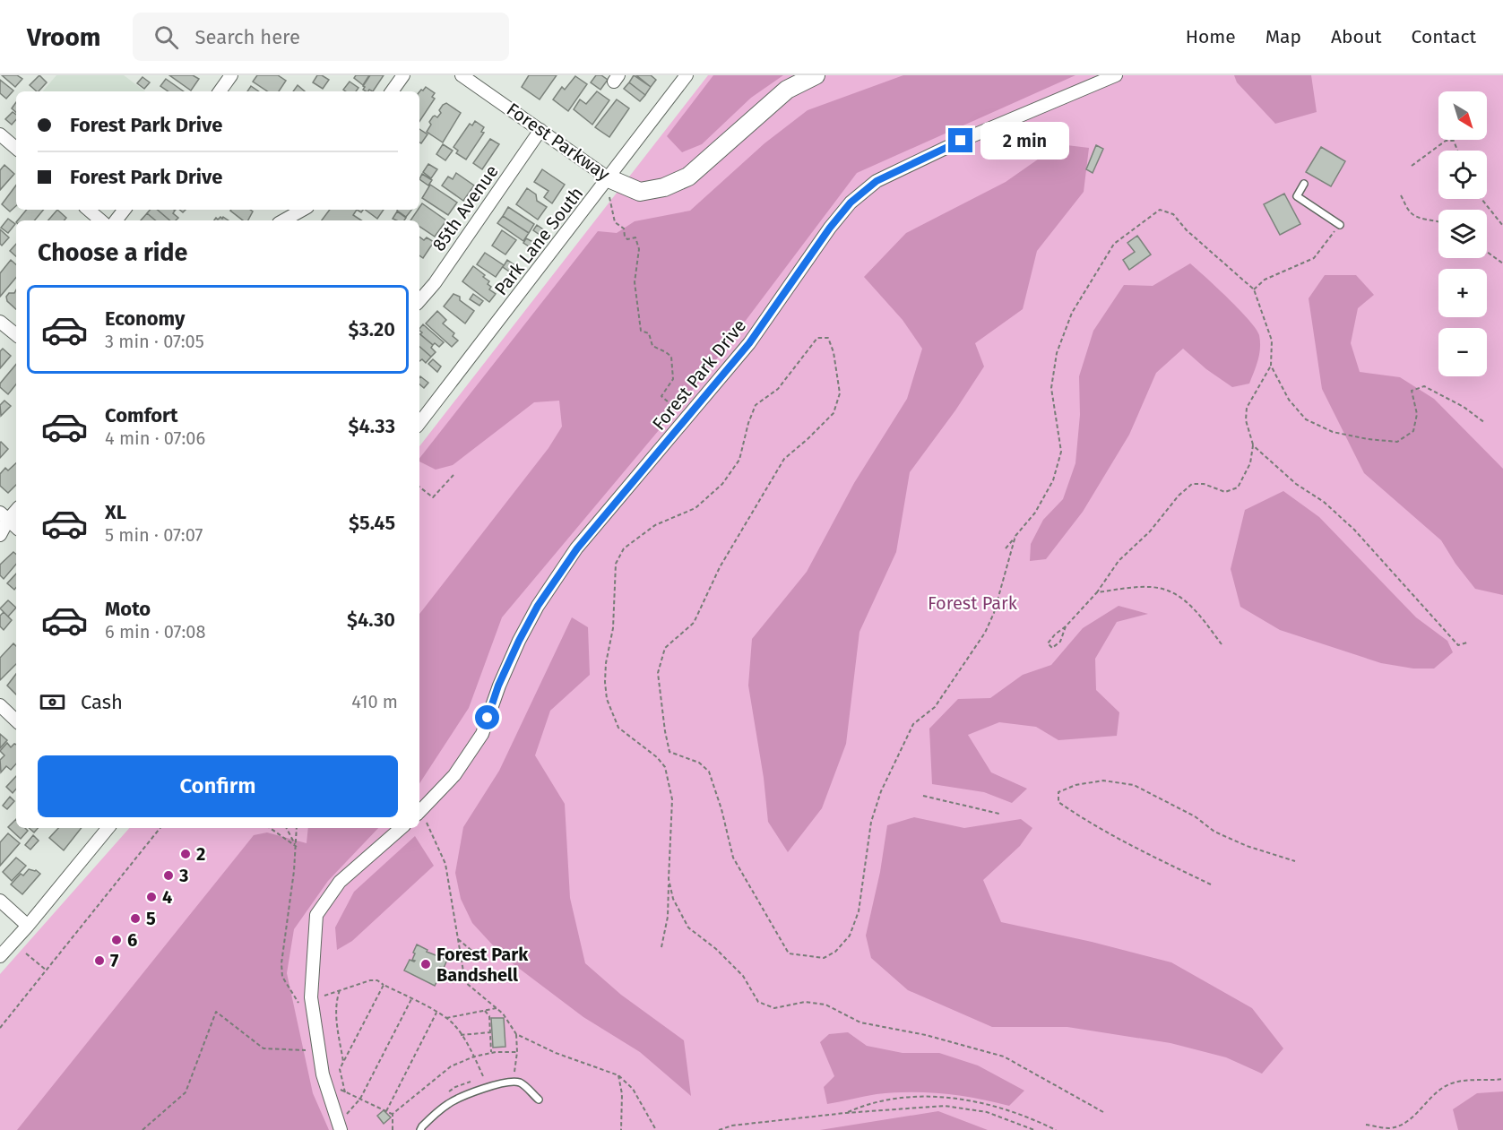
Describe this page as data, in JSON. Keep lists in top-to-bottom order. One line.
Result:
{"streets":{"street":["Forest Parkway","85th Avenue","Park Lane South","Forest Park Drive"]},"crossings":[["Forest Parkway","85th Avenue"],["Forest Parkway","Park Lane South"]],"parks":["Forest Park"],"places":["2","3","4","5","6","7","Forest Park Bandshell"],"north":"bottom right","page":{"header":"Vroom","search":"Search here","nav":["Home","Map","About","Contact"],"map_buttons":["+","−"],"banner":["Forest Park Drive","Forest Park Drive"],"bubble":"2 min","heading":"Choose a ride","list":[{"name":"Economy","note":"3 min · 07:05","value":"$3.20"},{"name":"Comfort","note":"4 min · 07:06","value":"$4.33"},{"name":"XL","note":"5 min · 07:07","value":"$5.45"},{"name":"Moto","note":"6 min · 07:08","value":"$4.30"}],"pay":["Cash","410 m"],"buttons":"Confirm"}}
